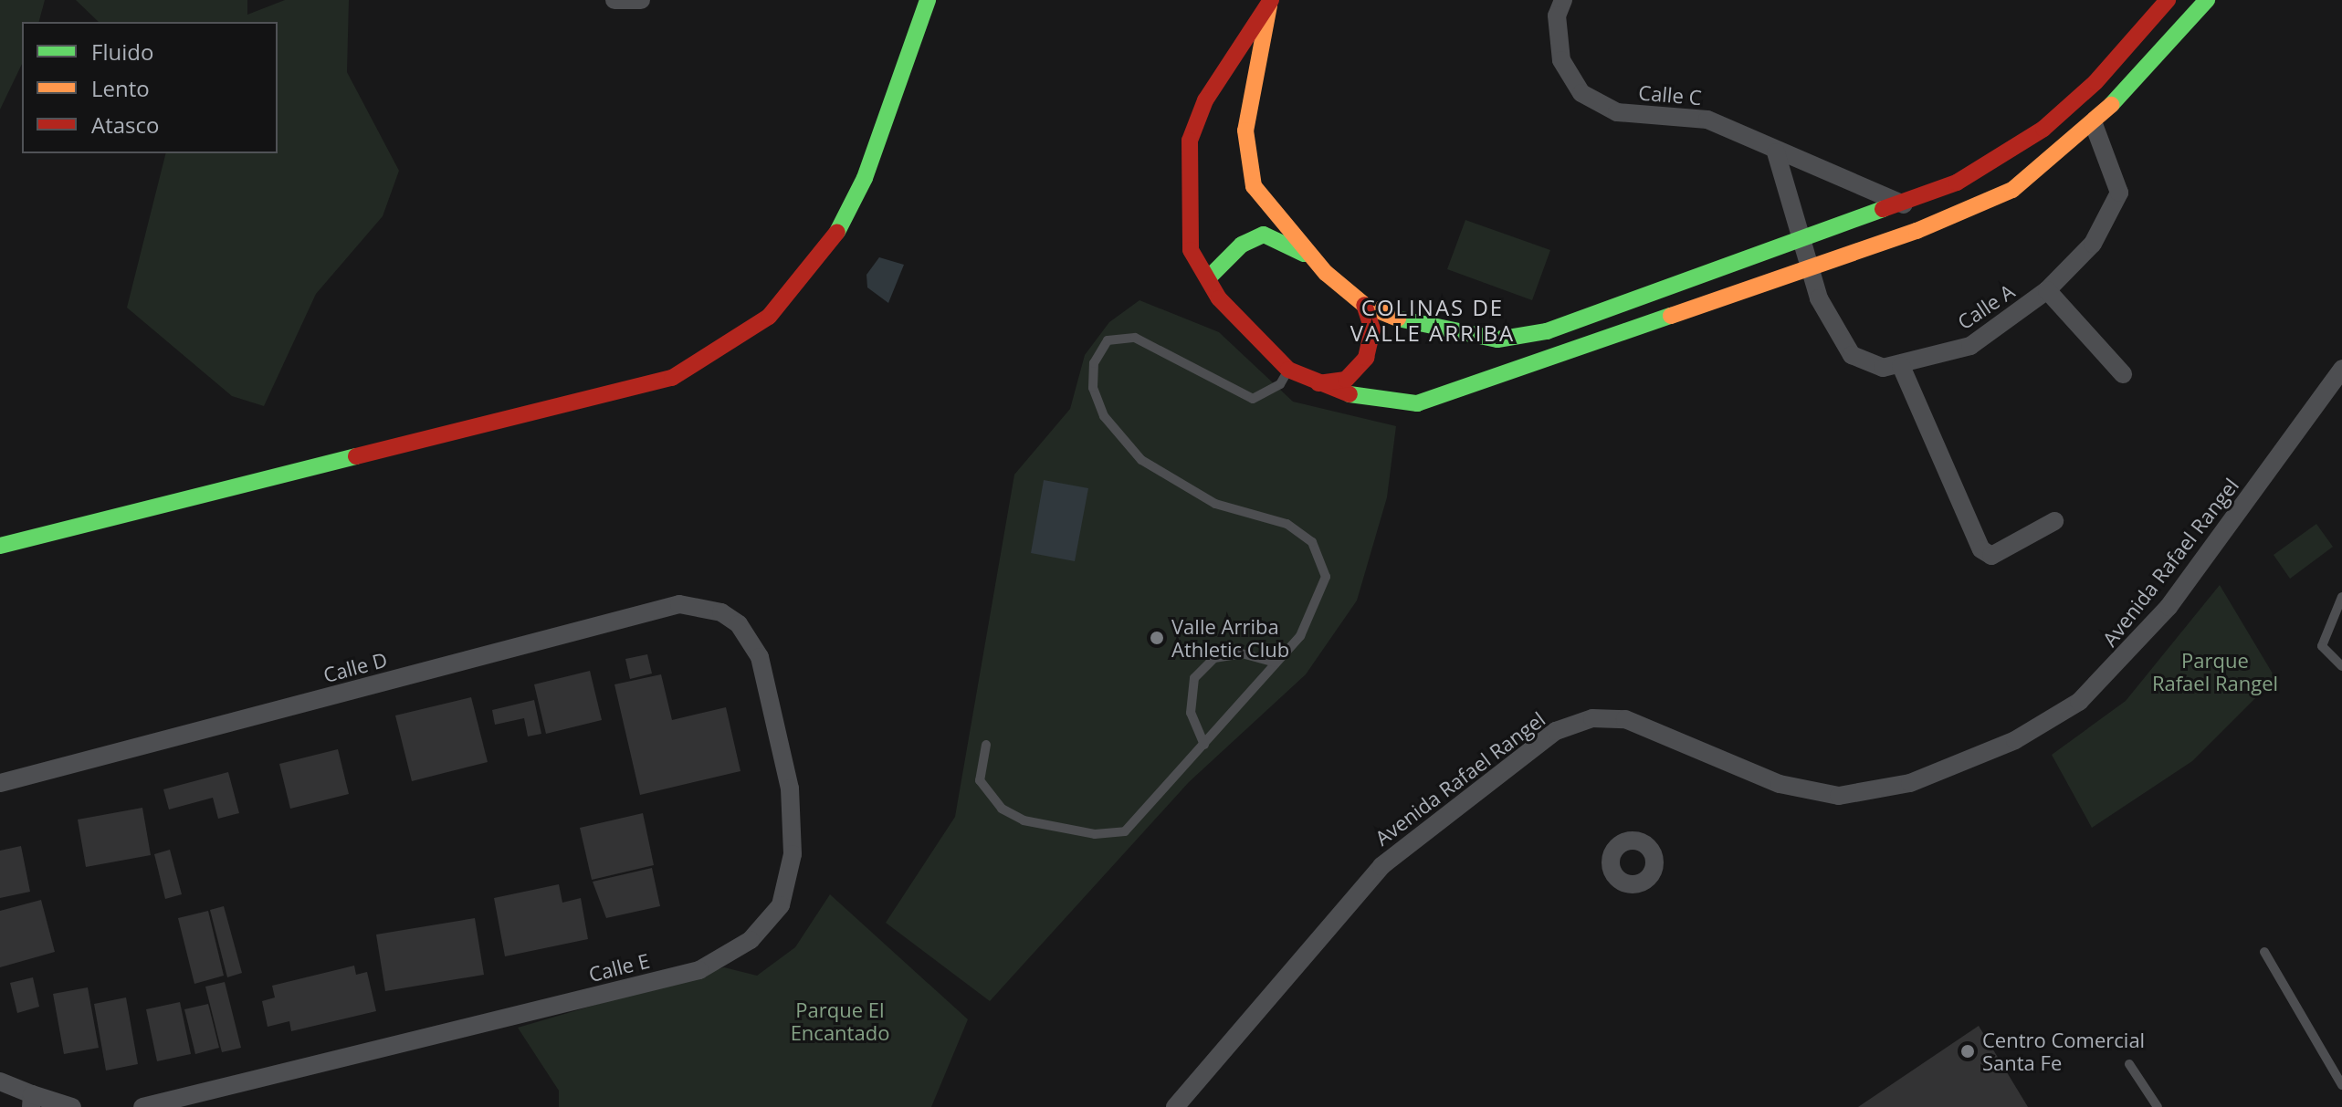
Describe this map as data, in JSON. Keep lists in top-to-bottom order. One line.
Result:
{"streets":{"street":["Calle C","Calle A","Avenida Rafael Rangel","Calle D","Calle E"]},"crossings":[["Calle D","Calle E"]],"districts":["COLINAS DE VALLE ARRIBA"],"parks":["Parque Rafael Rangel","Parque El Encantado"],"places":["Valle Arriba Athletic Club","Centro Comercial Santa Fe"],"legend":["Fluido","Lento","Atasco"]}
